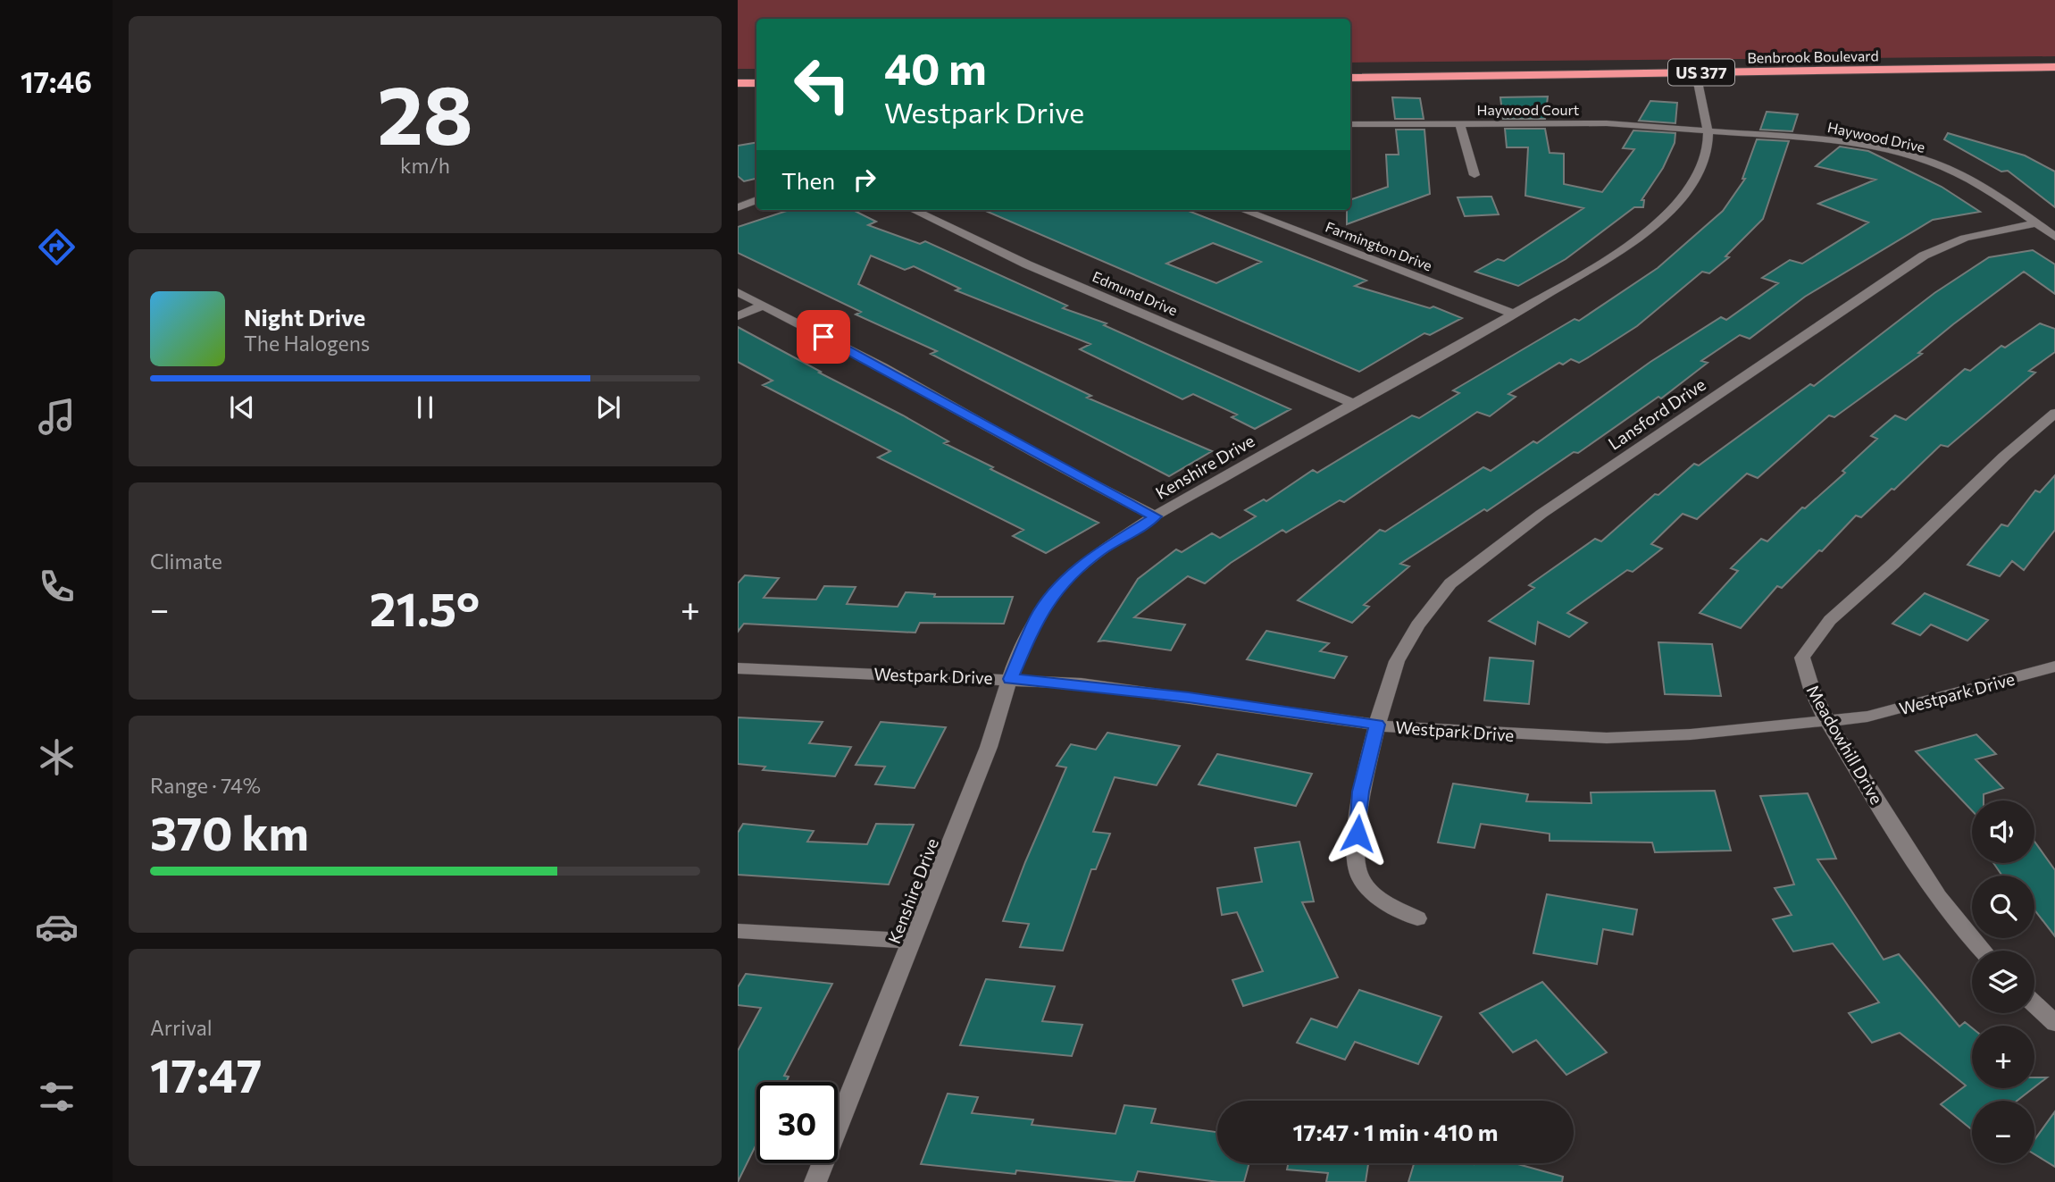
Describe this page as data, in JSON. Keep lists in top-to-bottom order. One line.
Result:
{"streets":{"highway":["Benbrook Boulevard","US 377"],"street":["Haywood Court","Haywood Drive","Farmington Drive","Edmund Drive","Lansford Drive","Kenshire Drive","Westpark Drive","Meadowhill Drive"]},"crossings":[["Benbrook Boulevard","Kenshire Drive"],["Haywood Court","Haywood Drive"],["Haywood Court","Kenshire Drive"],["Haywood Drive","Lansford Drive"],["Haywood Drive","Kenshire Drive"],["Farmington Drive","Kenshire Drive"],["Edmund Drive","Kenshire Drive"],["Lansford Drive","Westpark Drive"],["Kenshire Drive","Westpark Drive"],["Westpark Drive","Meadowhill Drive"]],"page":{"tabs":"17:46","tile":[["28","km/h"],"Climate",["Range · 74%","370 km"],["Arrival","17:47"]],"turn":["40 m","Westpark Drive"],"then":"Then","song":["Night Drive","The Halogens"],"heat":["−","21.5°","+"],"map_buttons":["+","−"],"limit":"30","trip":"17:47 · 1 min · 410 m"}}
